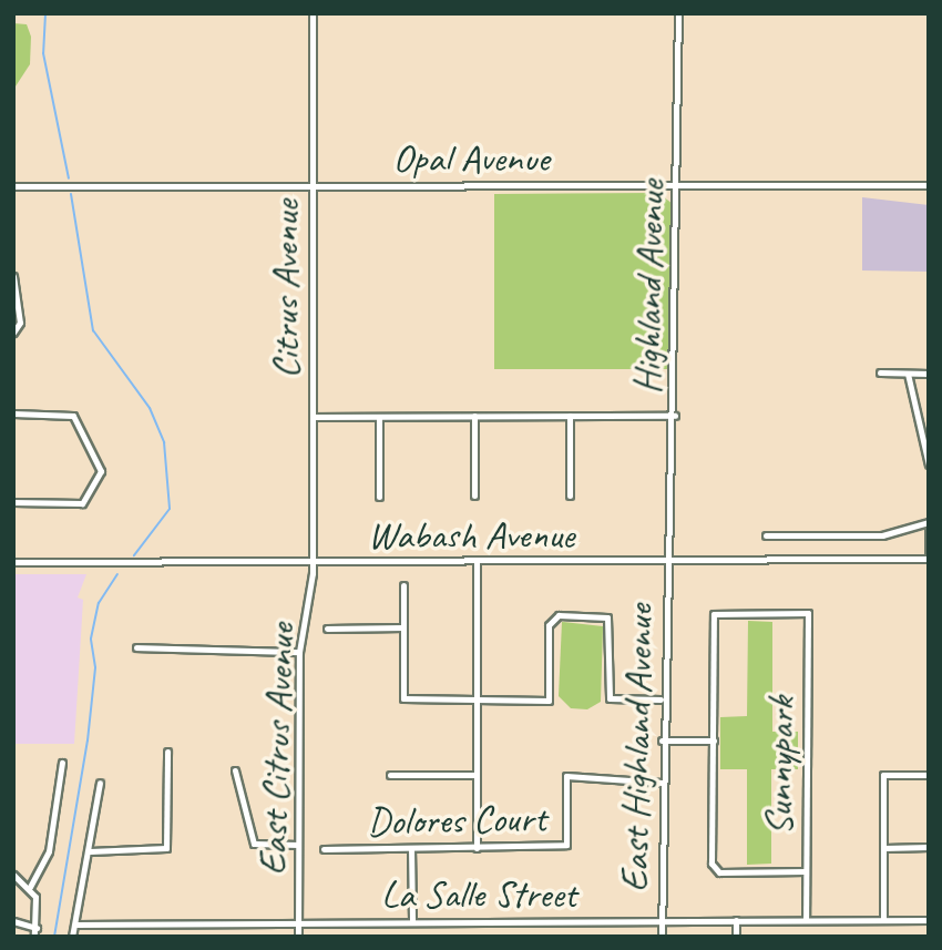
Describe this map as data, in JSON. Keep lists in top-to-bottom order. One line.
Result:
{"streets":{"street":["Opal Avenue","Highland Avenue","Citrus Avenue","Wabash Avenue","East Highland Avenue","East Citrus Avenue","Sunnypark","Dolores Court","La Salle Street"]},"crossings":[["Opal Avenue","Highland Avenue"],["Opal Avenue","Citrus Avenue"],["Highland Avenue","Wabash Avenue"],["Highland Avenue","East Highland Avenue"],["Citrus Avenue","Wabash Avenue"],["Citrus Avenue","East Citrus Avenue"],["Wabash Avenue","East Highland Avenue"],["Wabash Avenue","East Citrus Avenue"],["East Highland Avenue","Dolores Court"],["East Highland Avenue","La Salle Street"],["East Citrus Avenue","La Salle Street"],["Sunnypark","La Salle Street"]]}
